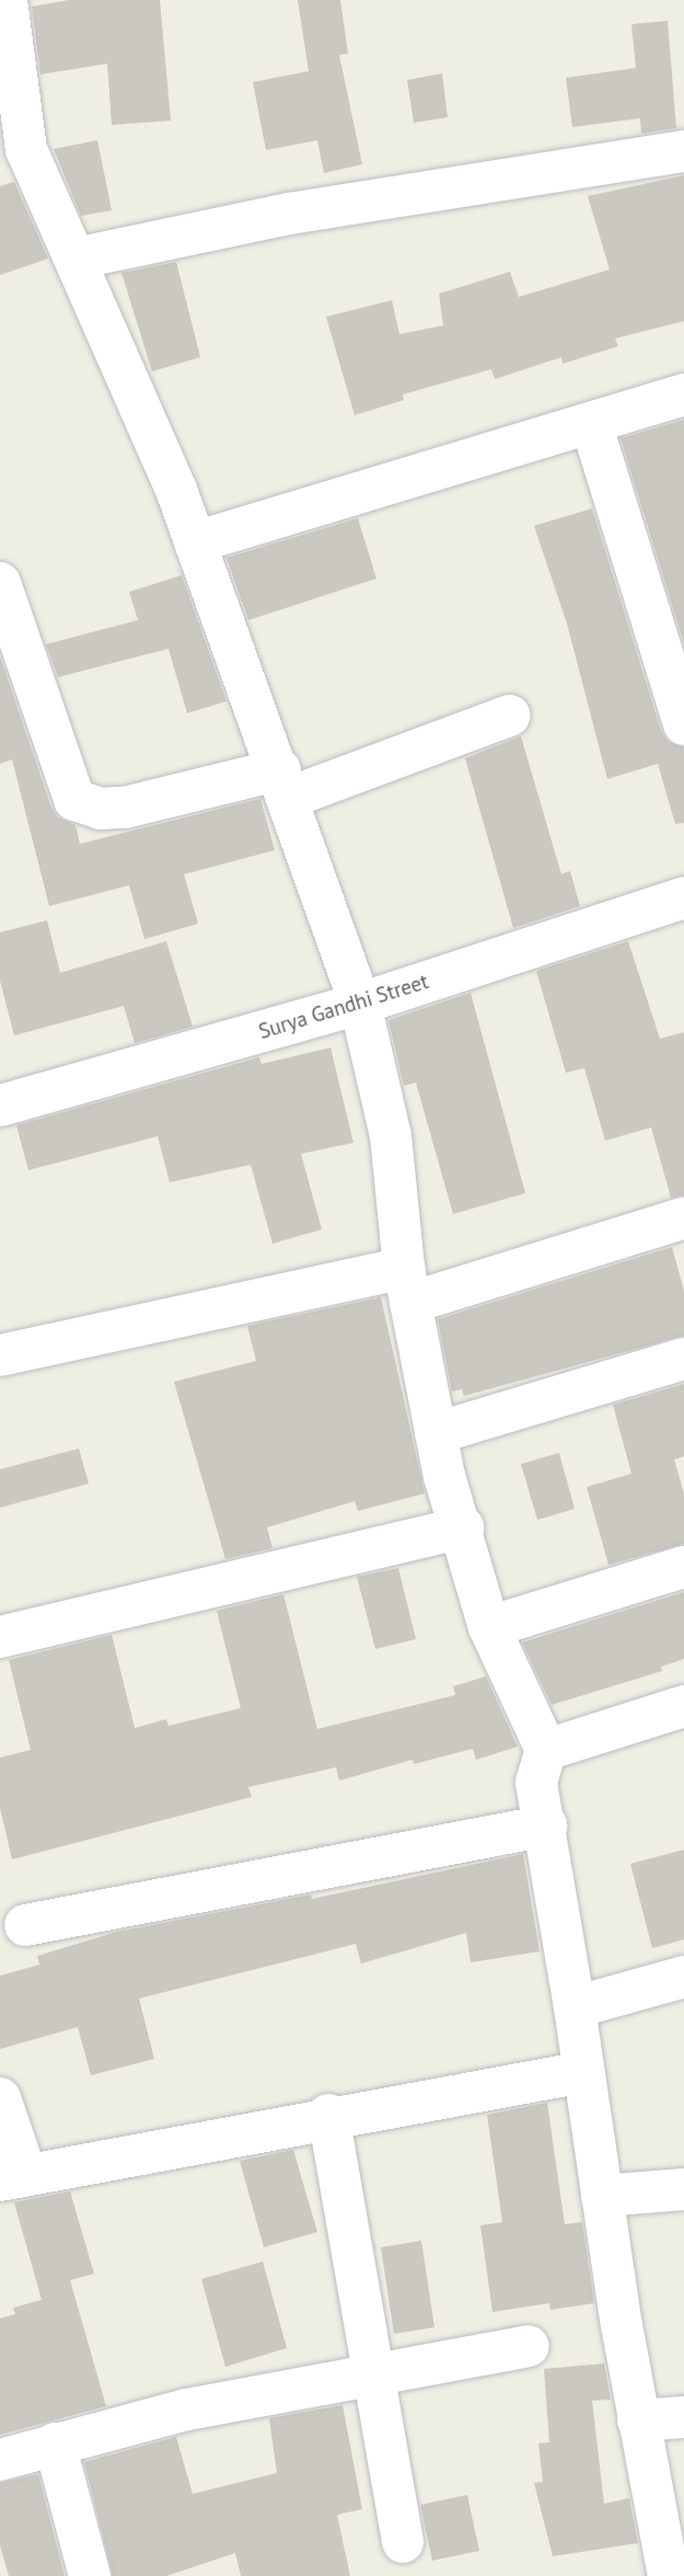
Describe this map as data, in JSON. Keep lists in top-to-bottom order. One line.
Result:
{"streets":{"street":["Surya Gandhi Street"]}}
